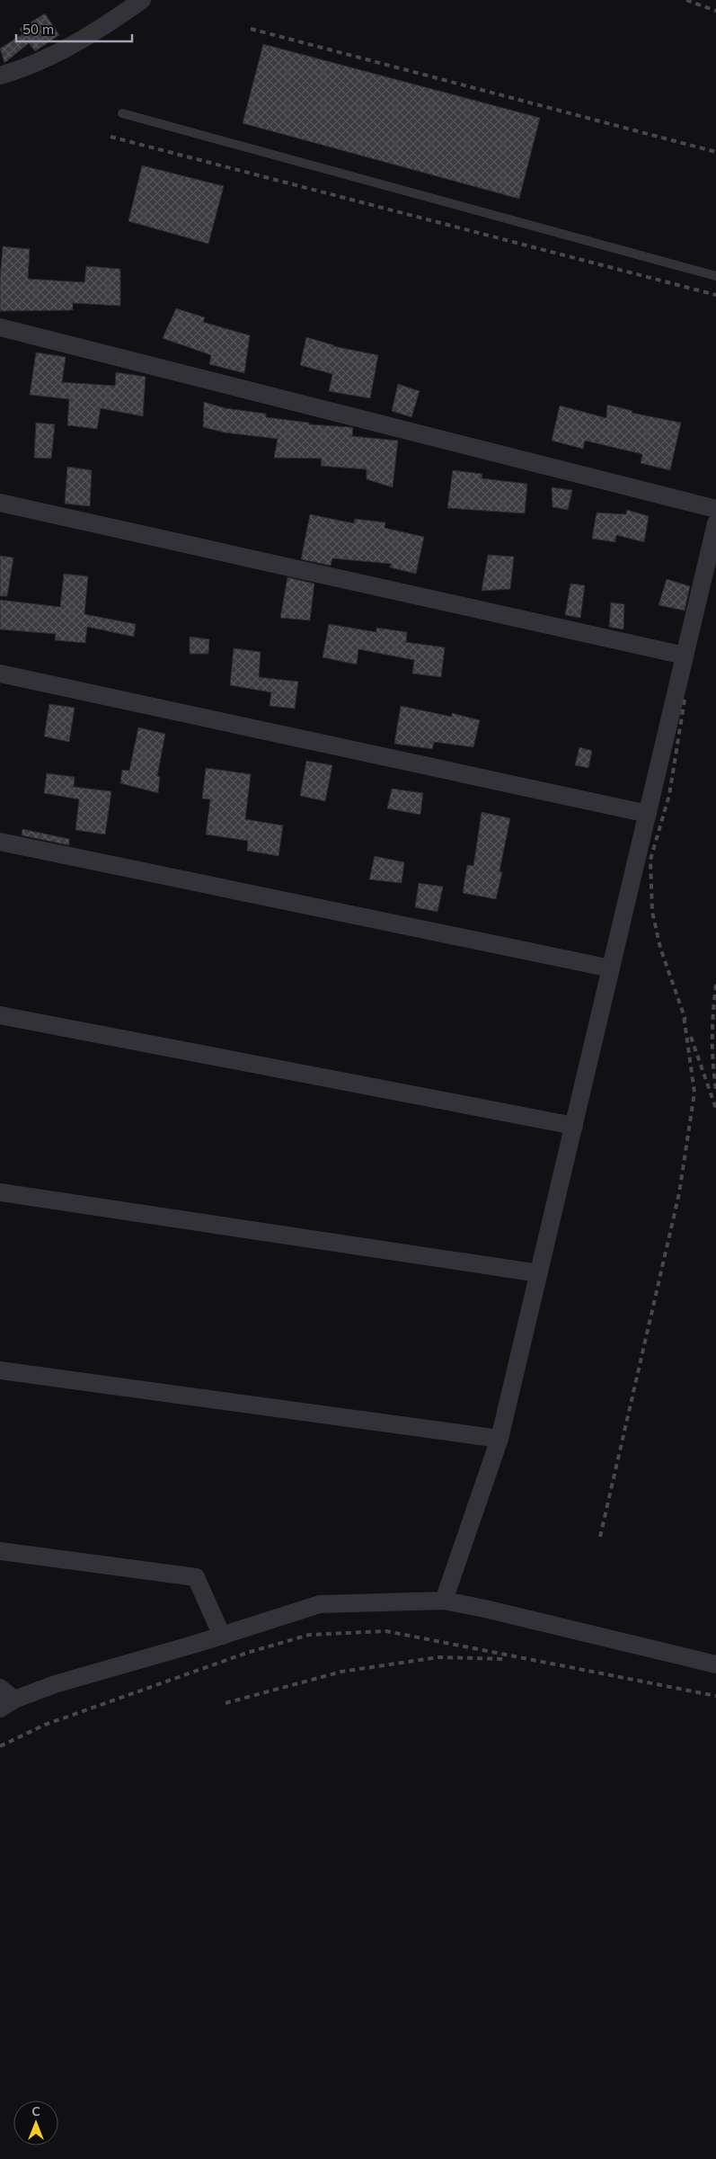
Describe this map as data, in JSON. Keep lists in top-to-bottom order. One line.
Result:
{"scale_bar":"50 m","north":"top"}
